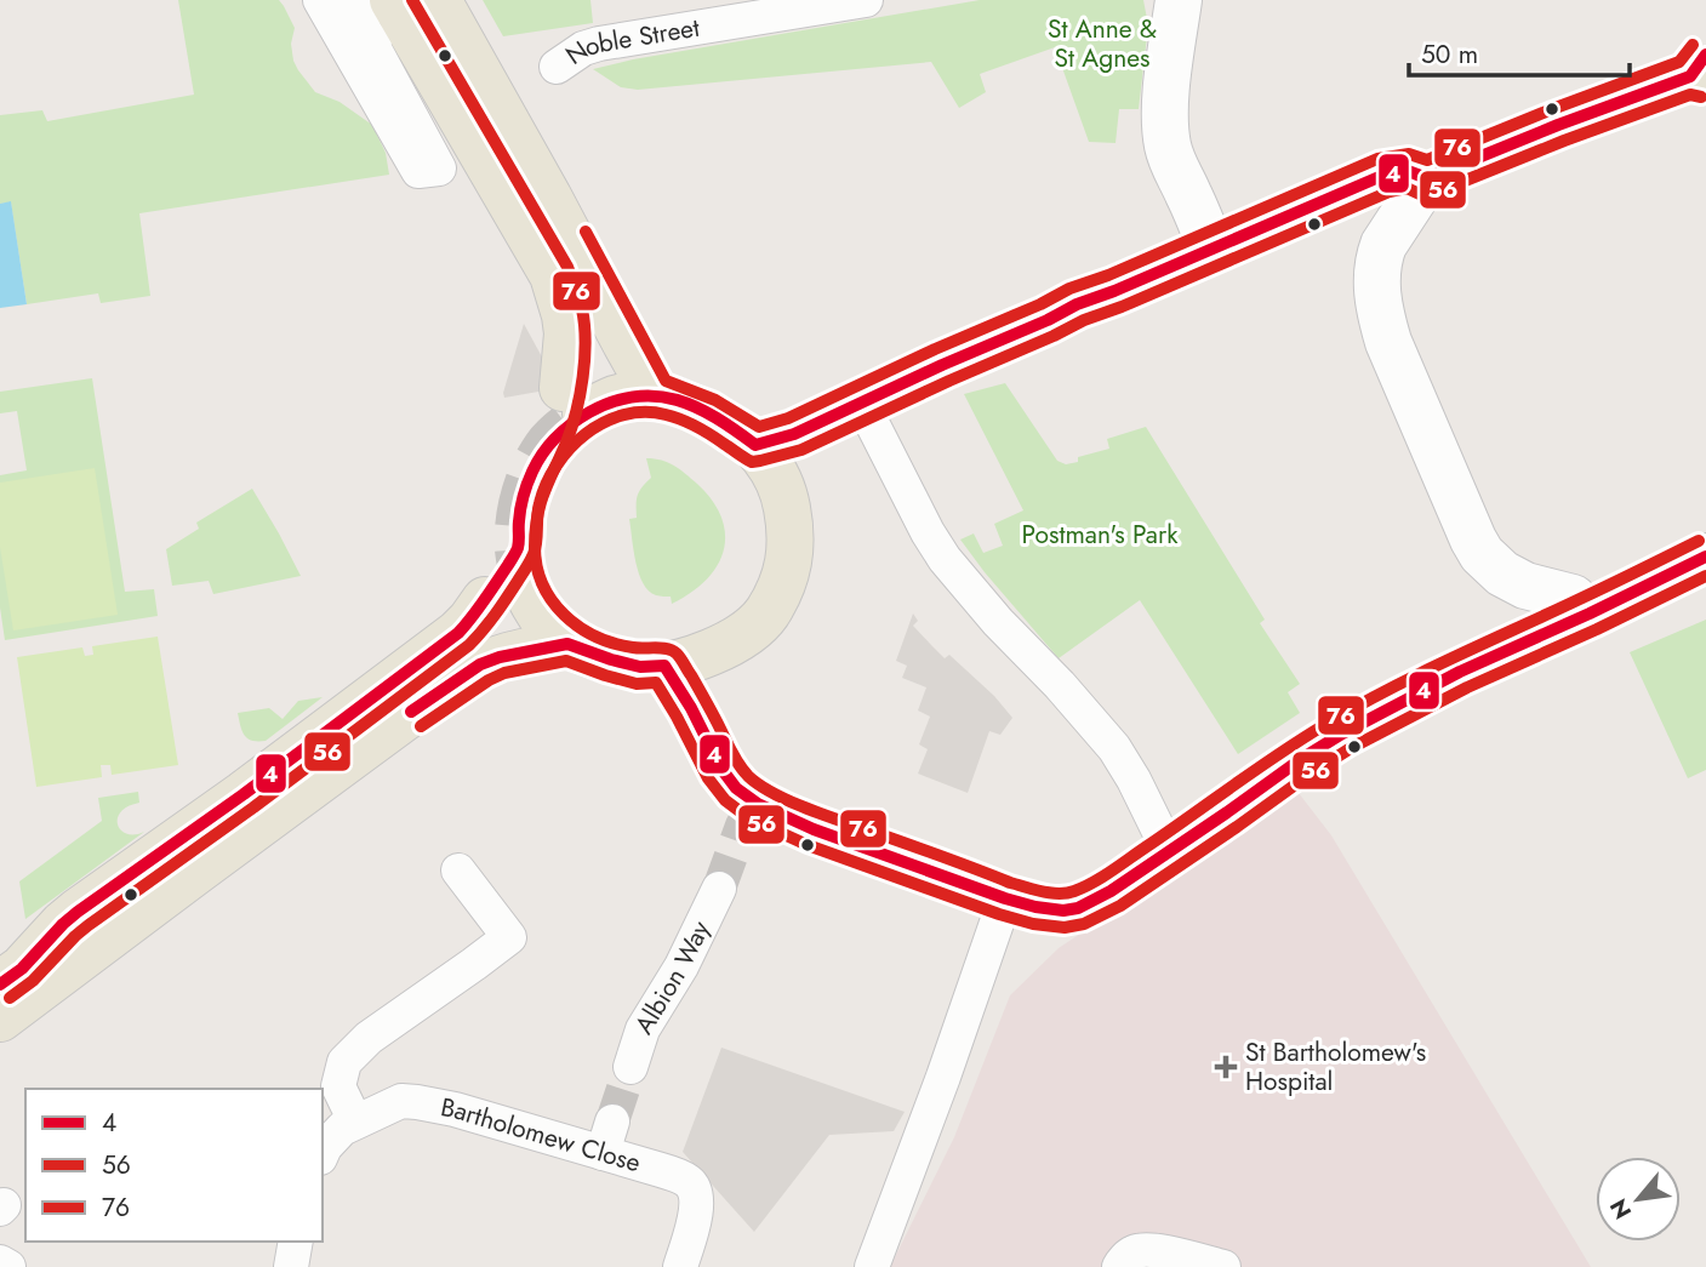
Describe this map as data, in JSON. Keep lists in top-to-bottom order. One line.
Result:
{"streets":{"street":["Noble Street","Albion Way","Bartholomew Close"]},"parks":["St Anne & St Agnes","Postman's Park"],"places":{"health":["St Bartholomew's Hospital"]},"lines":["transit line 76","transit line 4","transit line 56"],"legend":["4","56","76"],"scale_bar":"50 m","north":"bottom left"}
